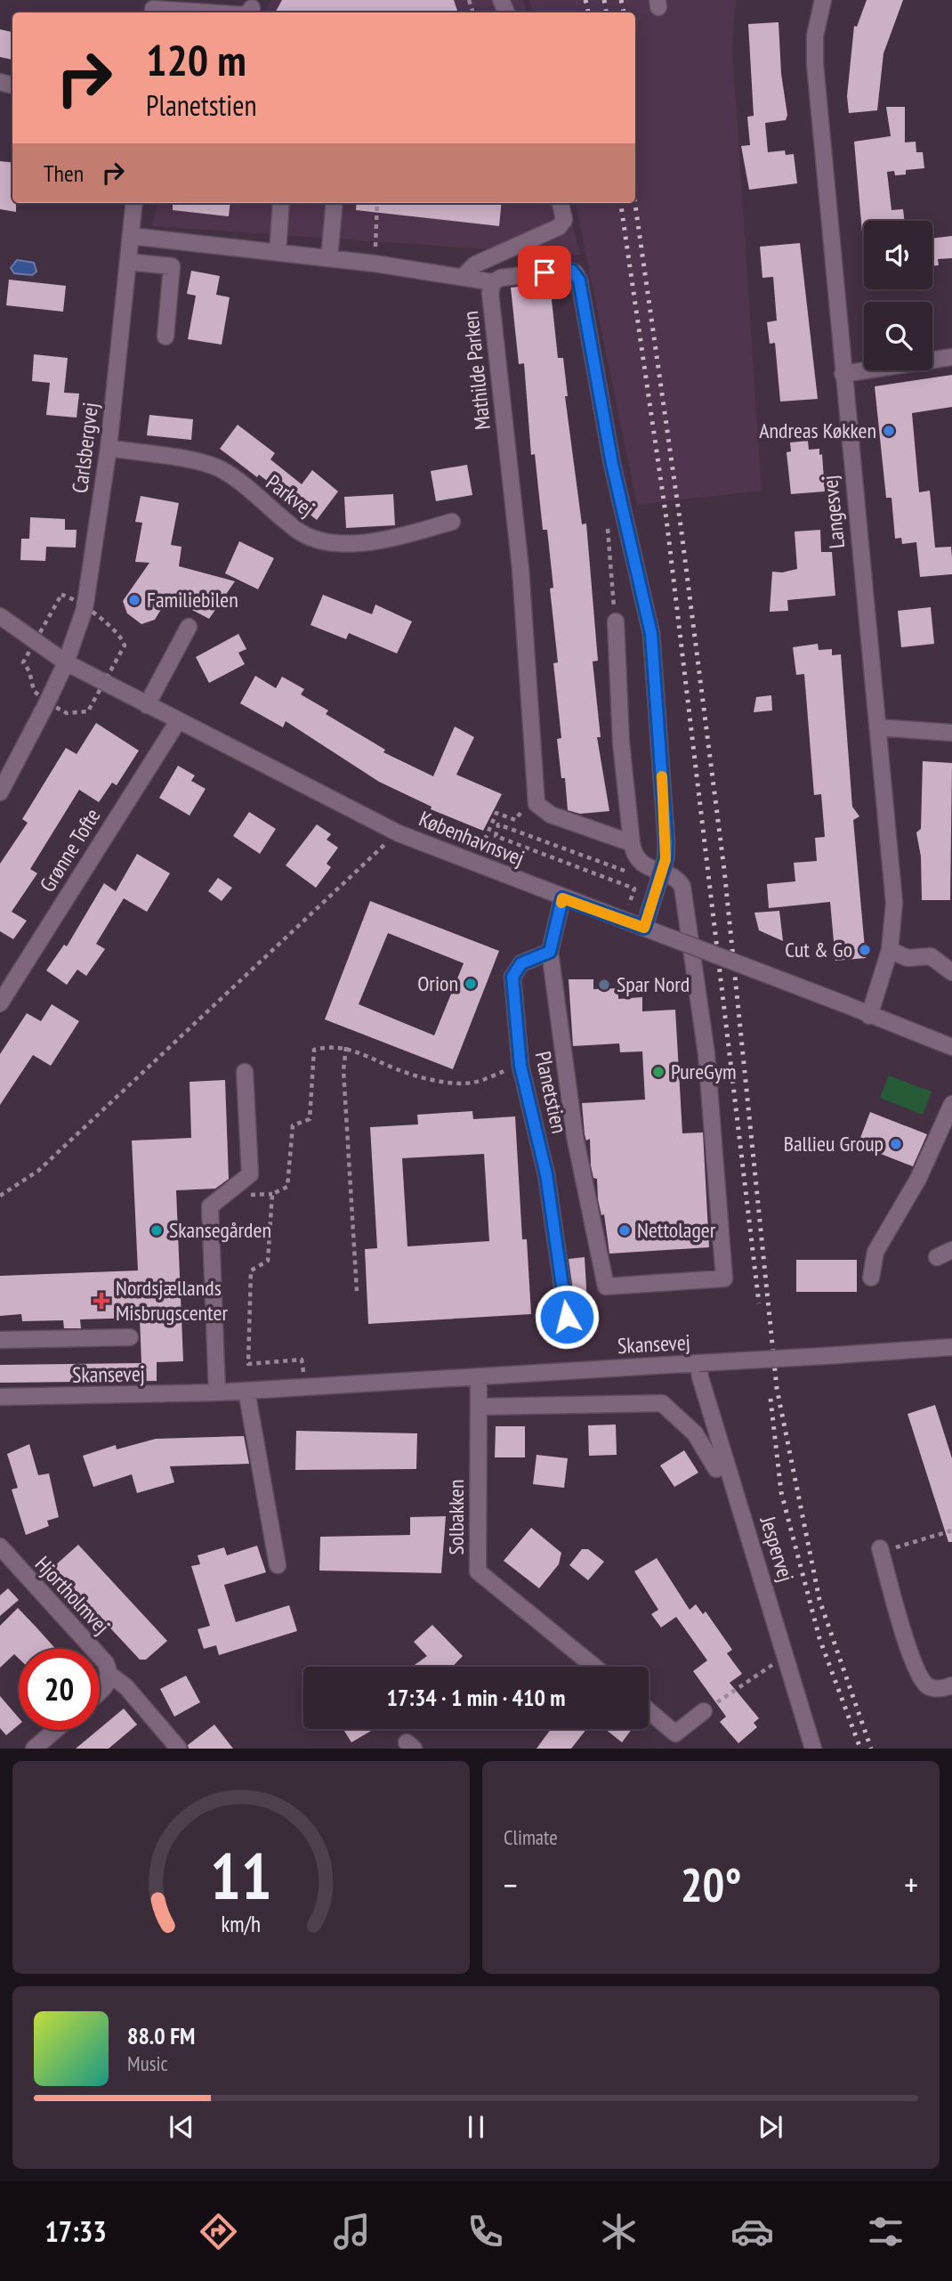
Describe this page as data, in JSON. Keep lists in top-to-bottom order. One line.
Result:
{"streets":{"street":["Mathilde Parken","Carlsbergvej","Parkvej","Langesvej","Københavnsvej","Grønne Tofte","Planetstien","Skansevej","Solbakken","Jespervej","Hjortholmvej"]},"crossings":[["Mathilde Parken","Københavnsvej"],["Carlsbergvej","Parkvej"],["Carlsbergvej","Københavnsvej"],["Langesvej","Københavnsvej"],["Københavnsvej","Grønne Tofte"],["Skansevej","Solbakken"],["Skansevej","Jespervej"]],"places":{"other":["Andreas Køkken","Familiebilen","Cut & Go","Orion","Spar Nord","PureGym","Ballieu Group","Skansegården","Nettolager"],"health":["Nordsjællands Misbrugscenter"]},"page":{"turn":["120 m","Planetstien"],"then":"Then","limit":"20","trip":"17:34 · 1 min · 410 m","tile":"Climate","heat":["−","20°","+"],"song":["88.0 FM","Music"],"tabs":"17:33","gauge":["11","km/h"]}}
